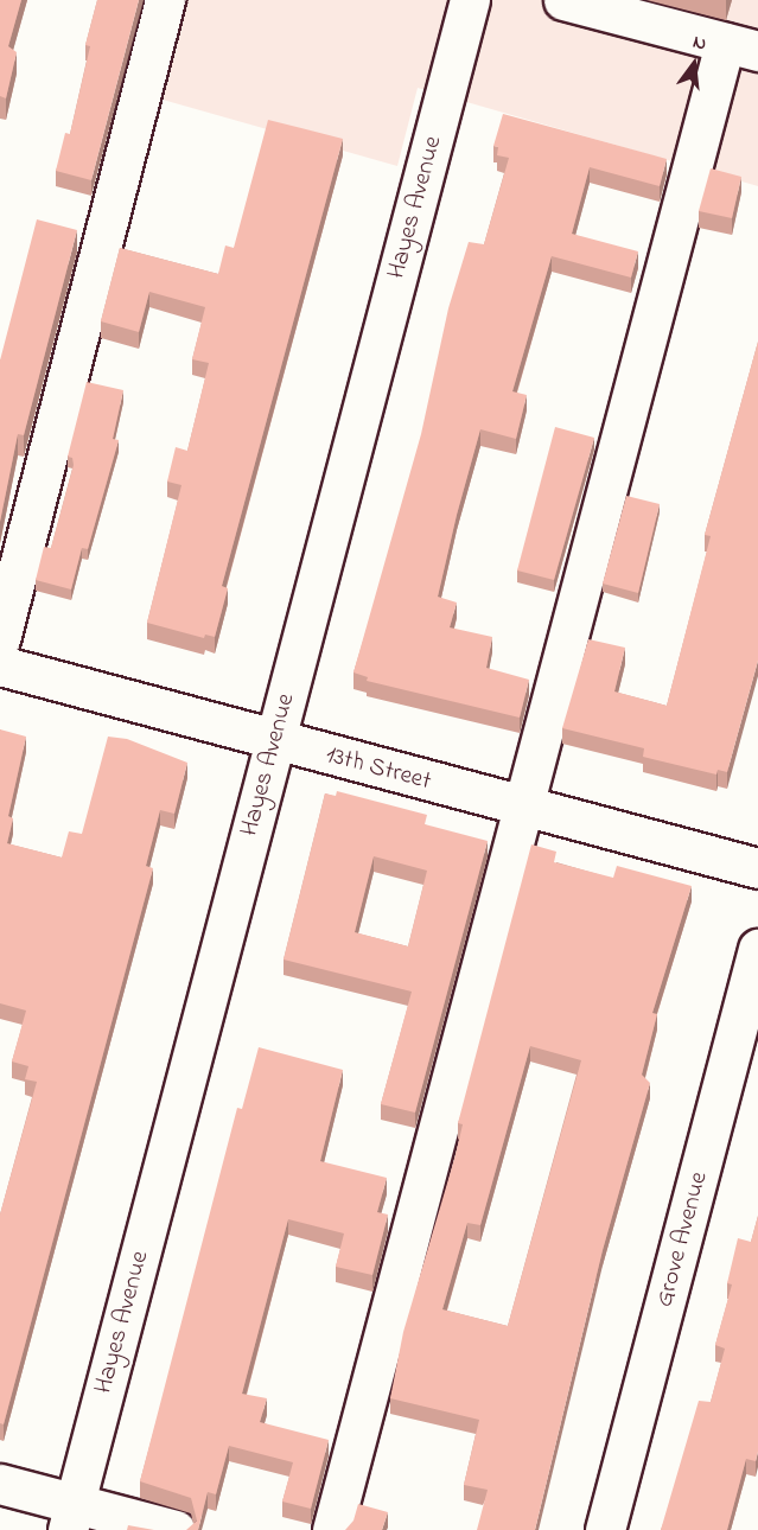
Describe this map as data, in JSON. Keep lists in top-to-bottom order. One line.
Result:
{"streets":{"street":["Hayes Avenue","13th Street","Grove Avenue"]},"crossings":[["Hayes Avenue","13th Street"]],"north":"top"}
